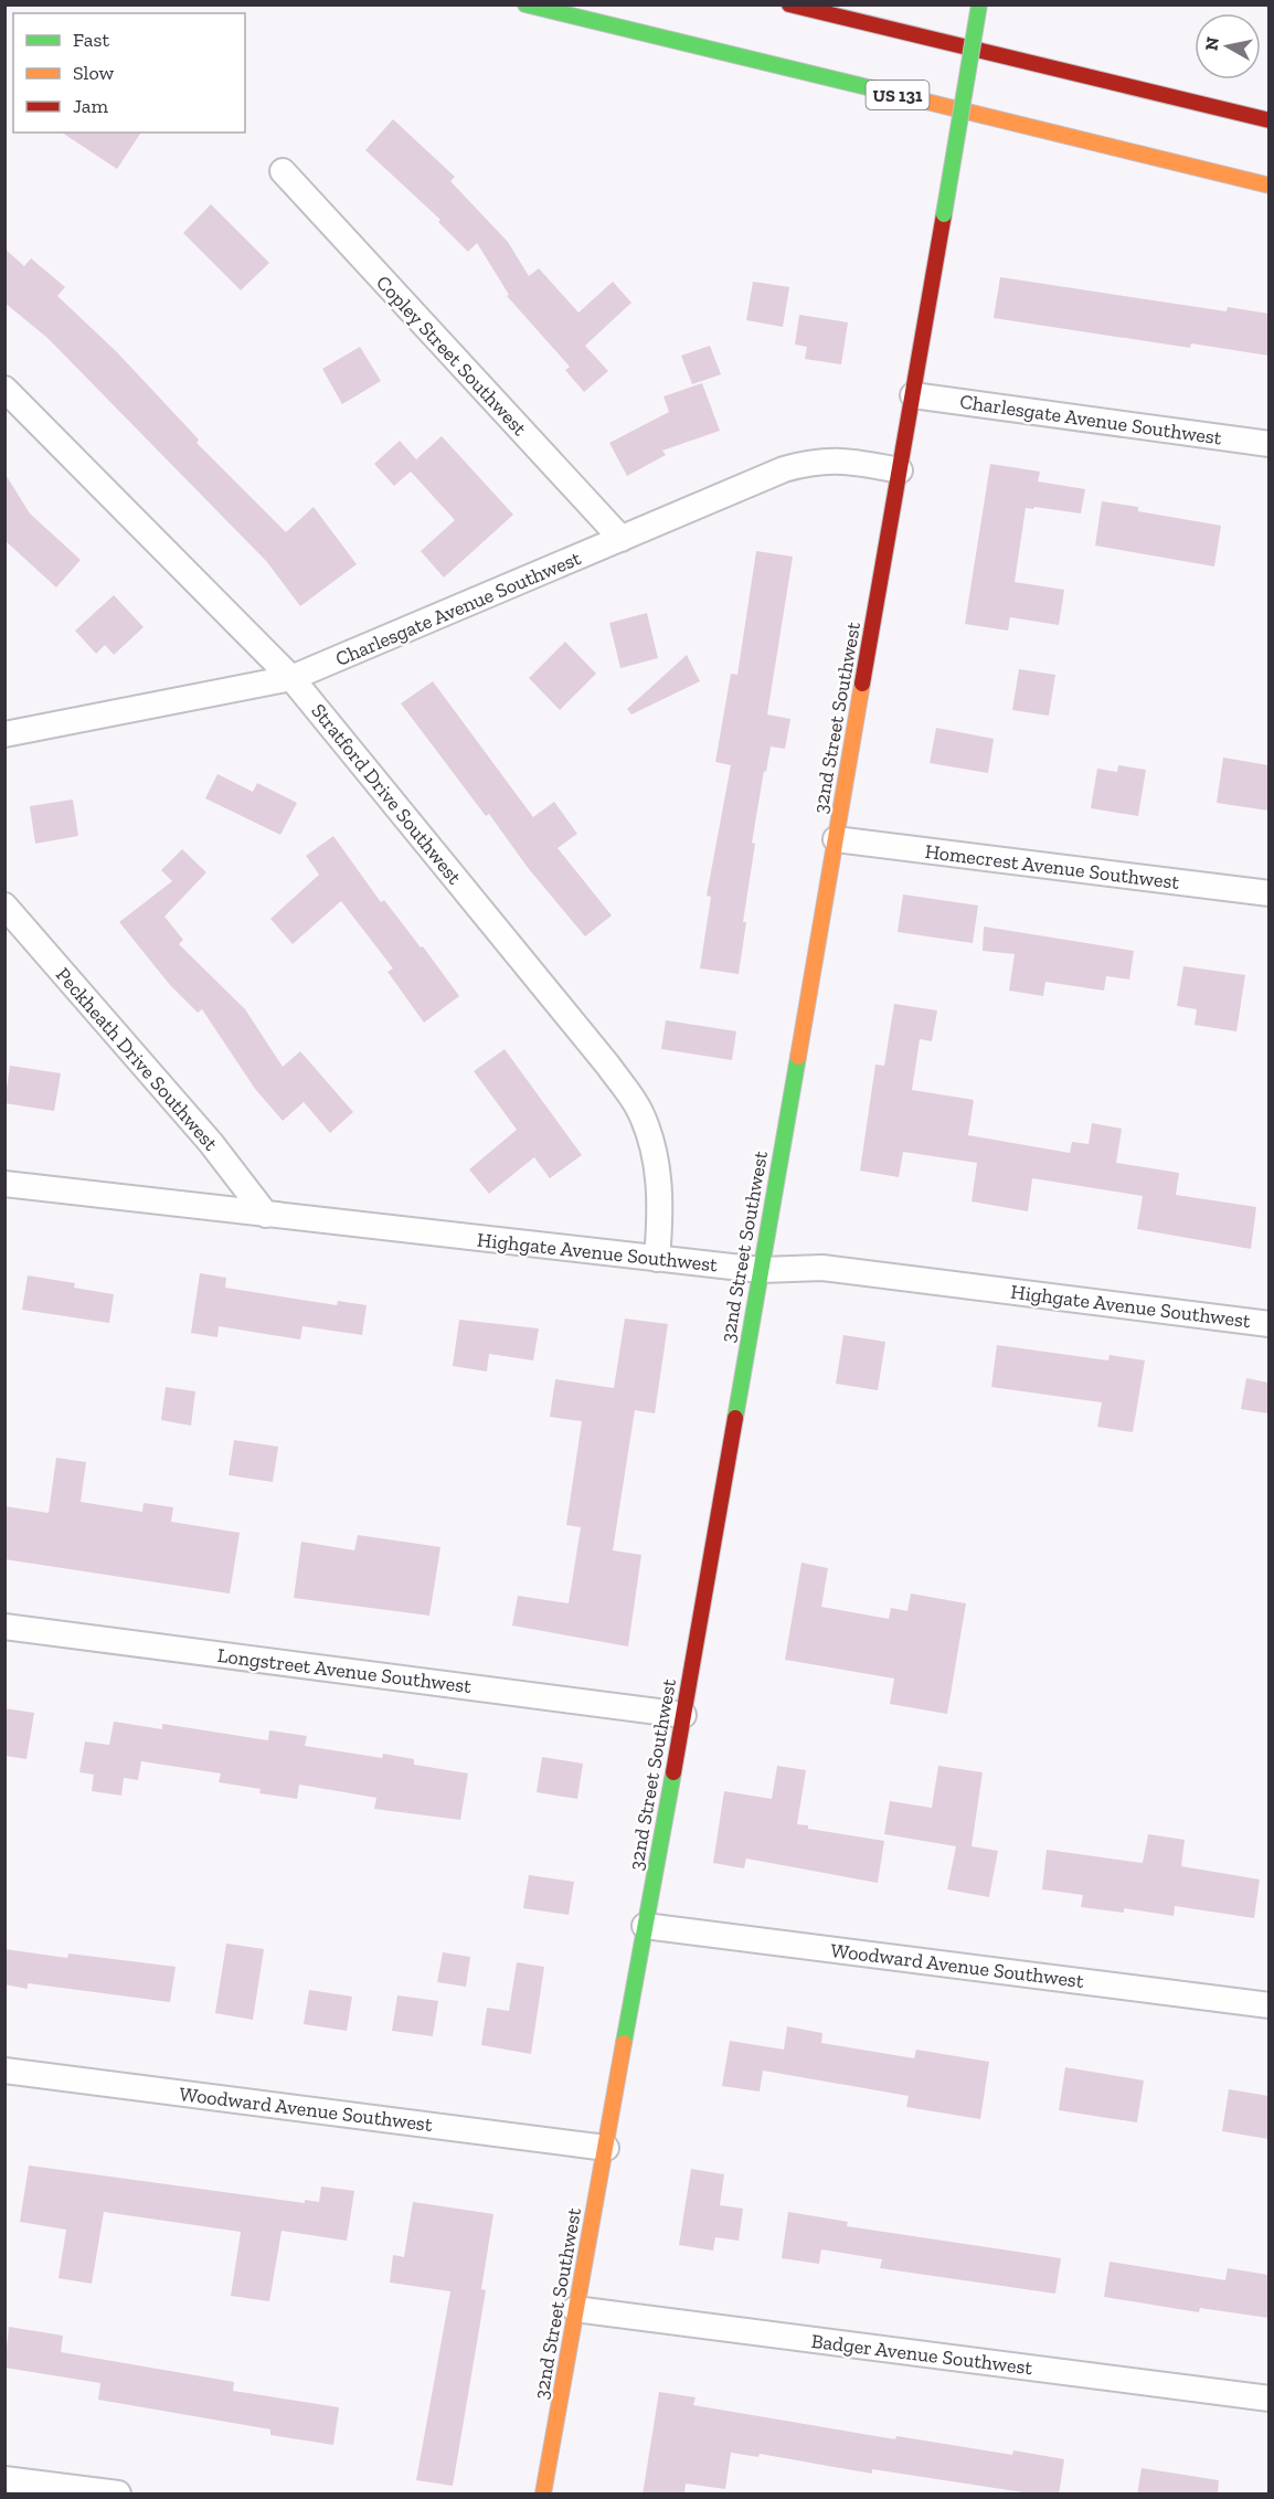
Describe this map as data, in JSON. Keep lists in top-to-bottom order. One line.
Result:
{"streets":{"main road":["US 131","32nd Street Southwest"],"street":["Copley Street Southwest","Charlesgate Avenue Southwest","Stratford Drive Southwest","Homecrest Avenue Southwest","Peckheath Drive Southwest","Highgate Avenue Southwest","Longstreet Avenue Southwest","Woodward Avenue Southwest","Badger Avenue Southwest"]},"crossings":[["Copley Street Southwest","Charlesgate Avenue Southwest"],["Charlesgate Avenue Southwest","32nd Street Southwest"],["Charlesgate Avenue Southwest","Stratford Drive Southwest"],["32nd Street Southwest","Homecrest Avenue Southwest"],["32nd Street Southwest","Highgate Avenue Southwest"],["32nd Street Southwest","Longstreet Avenue Southwest"],["32nd Street Southwest","Woodward Avenue Southwest"],["32nd Street Southwest","Badger Avenue Southwest"],["Stratford Drive Southwest","Highgate Avenue Southwest"],["Peckheath Drive Southwest","Highgate Avenue Southwest"]],"legend":["Fast","Slow","Jam"],"north":"left"}
